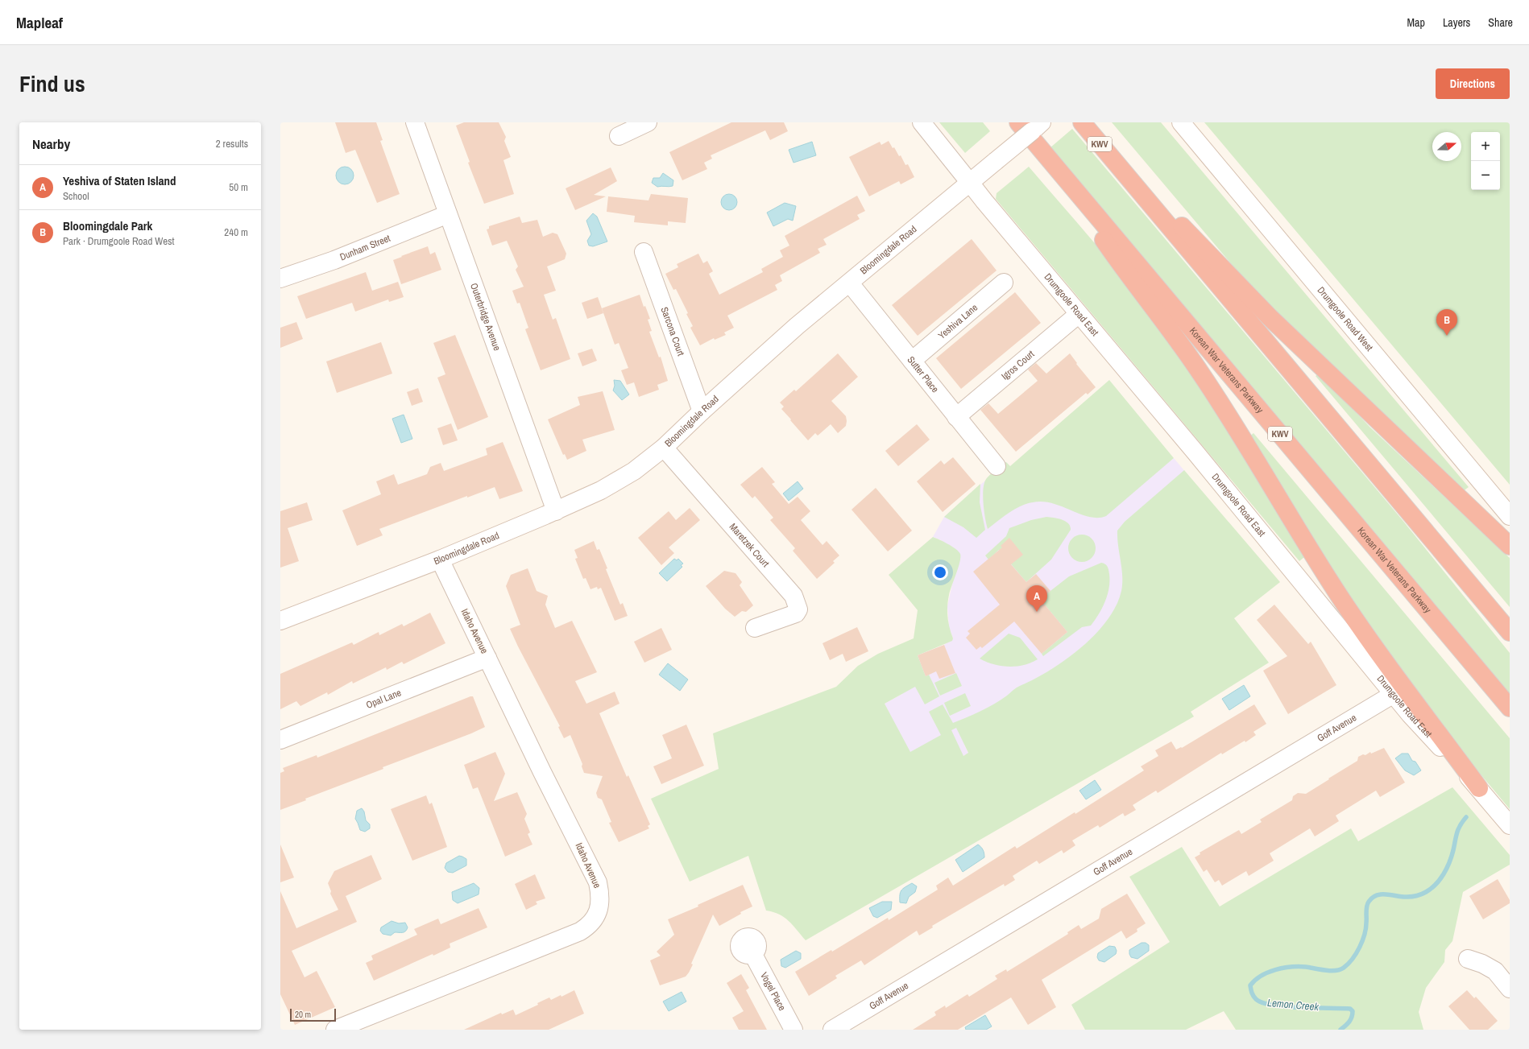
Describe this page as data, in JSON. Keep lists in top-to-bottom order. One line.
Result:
{"streets":{"highway":["KWV","Korean War Veterans Parkway"],"street":["Dunham Street","Bloomingdale Road","Drumgoole Road East","Outerbridge Avenue","Drumgoole Road West","Yeshiva Lane","Sarcona Court","Igros Court","Sutter Place","Maretzek Court","Idaho Avenue","Opal Lane","Goff Avenue","Vogel Place"]},"crossings":[["Dunham Street","Outerbridge Avenue"],["Bloomingdale Road","Drumgoole Road East"],["Bloomingdale Road","Outerbridge Avenue"],["Bloomingdale Road","Sarcona Court"],["Bloomingdale Road","Sutter Place"],["Bloomingdale Road","Maretzek Court"],["Bloomingdale Road","Idaho Avenue"],["Drumgoole Road East","Igros Court"],["Drumgoole Road East","Goff Avenue"],["Yeshiva Lane","Sutter Place"],["Igros Court","Sutter Place"],["Idaho Avenue","Opal Lane"]],"water":["Lemon Creek"],"scale_bar":"20 m","north":"right","page":{"header":"Mapleaf","nav":["Map","Layers","Share"],"title":"Find us","buttons":"Directions","heading":["Nearby","2 results"],"map_buttons":["+","−"],"list":[{"mark":"A","name":"Yeshiva of Staten Island","note":"School","value":"50 m"},{"mark":"B","name":"Bloomingdale Park","note":"Park · Drumgoole Road West","value":"240 m"}],"pins":["B","A"],"scale":"20 m"}}
